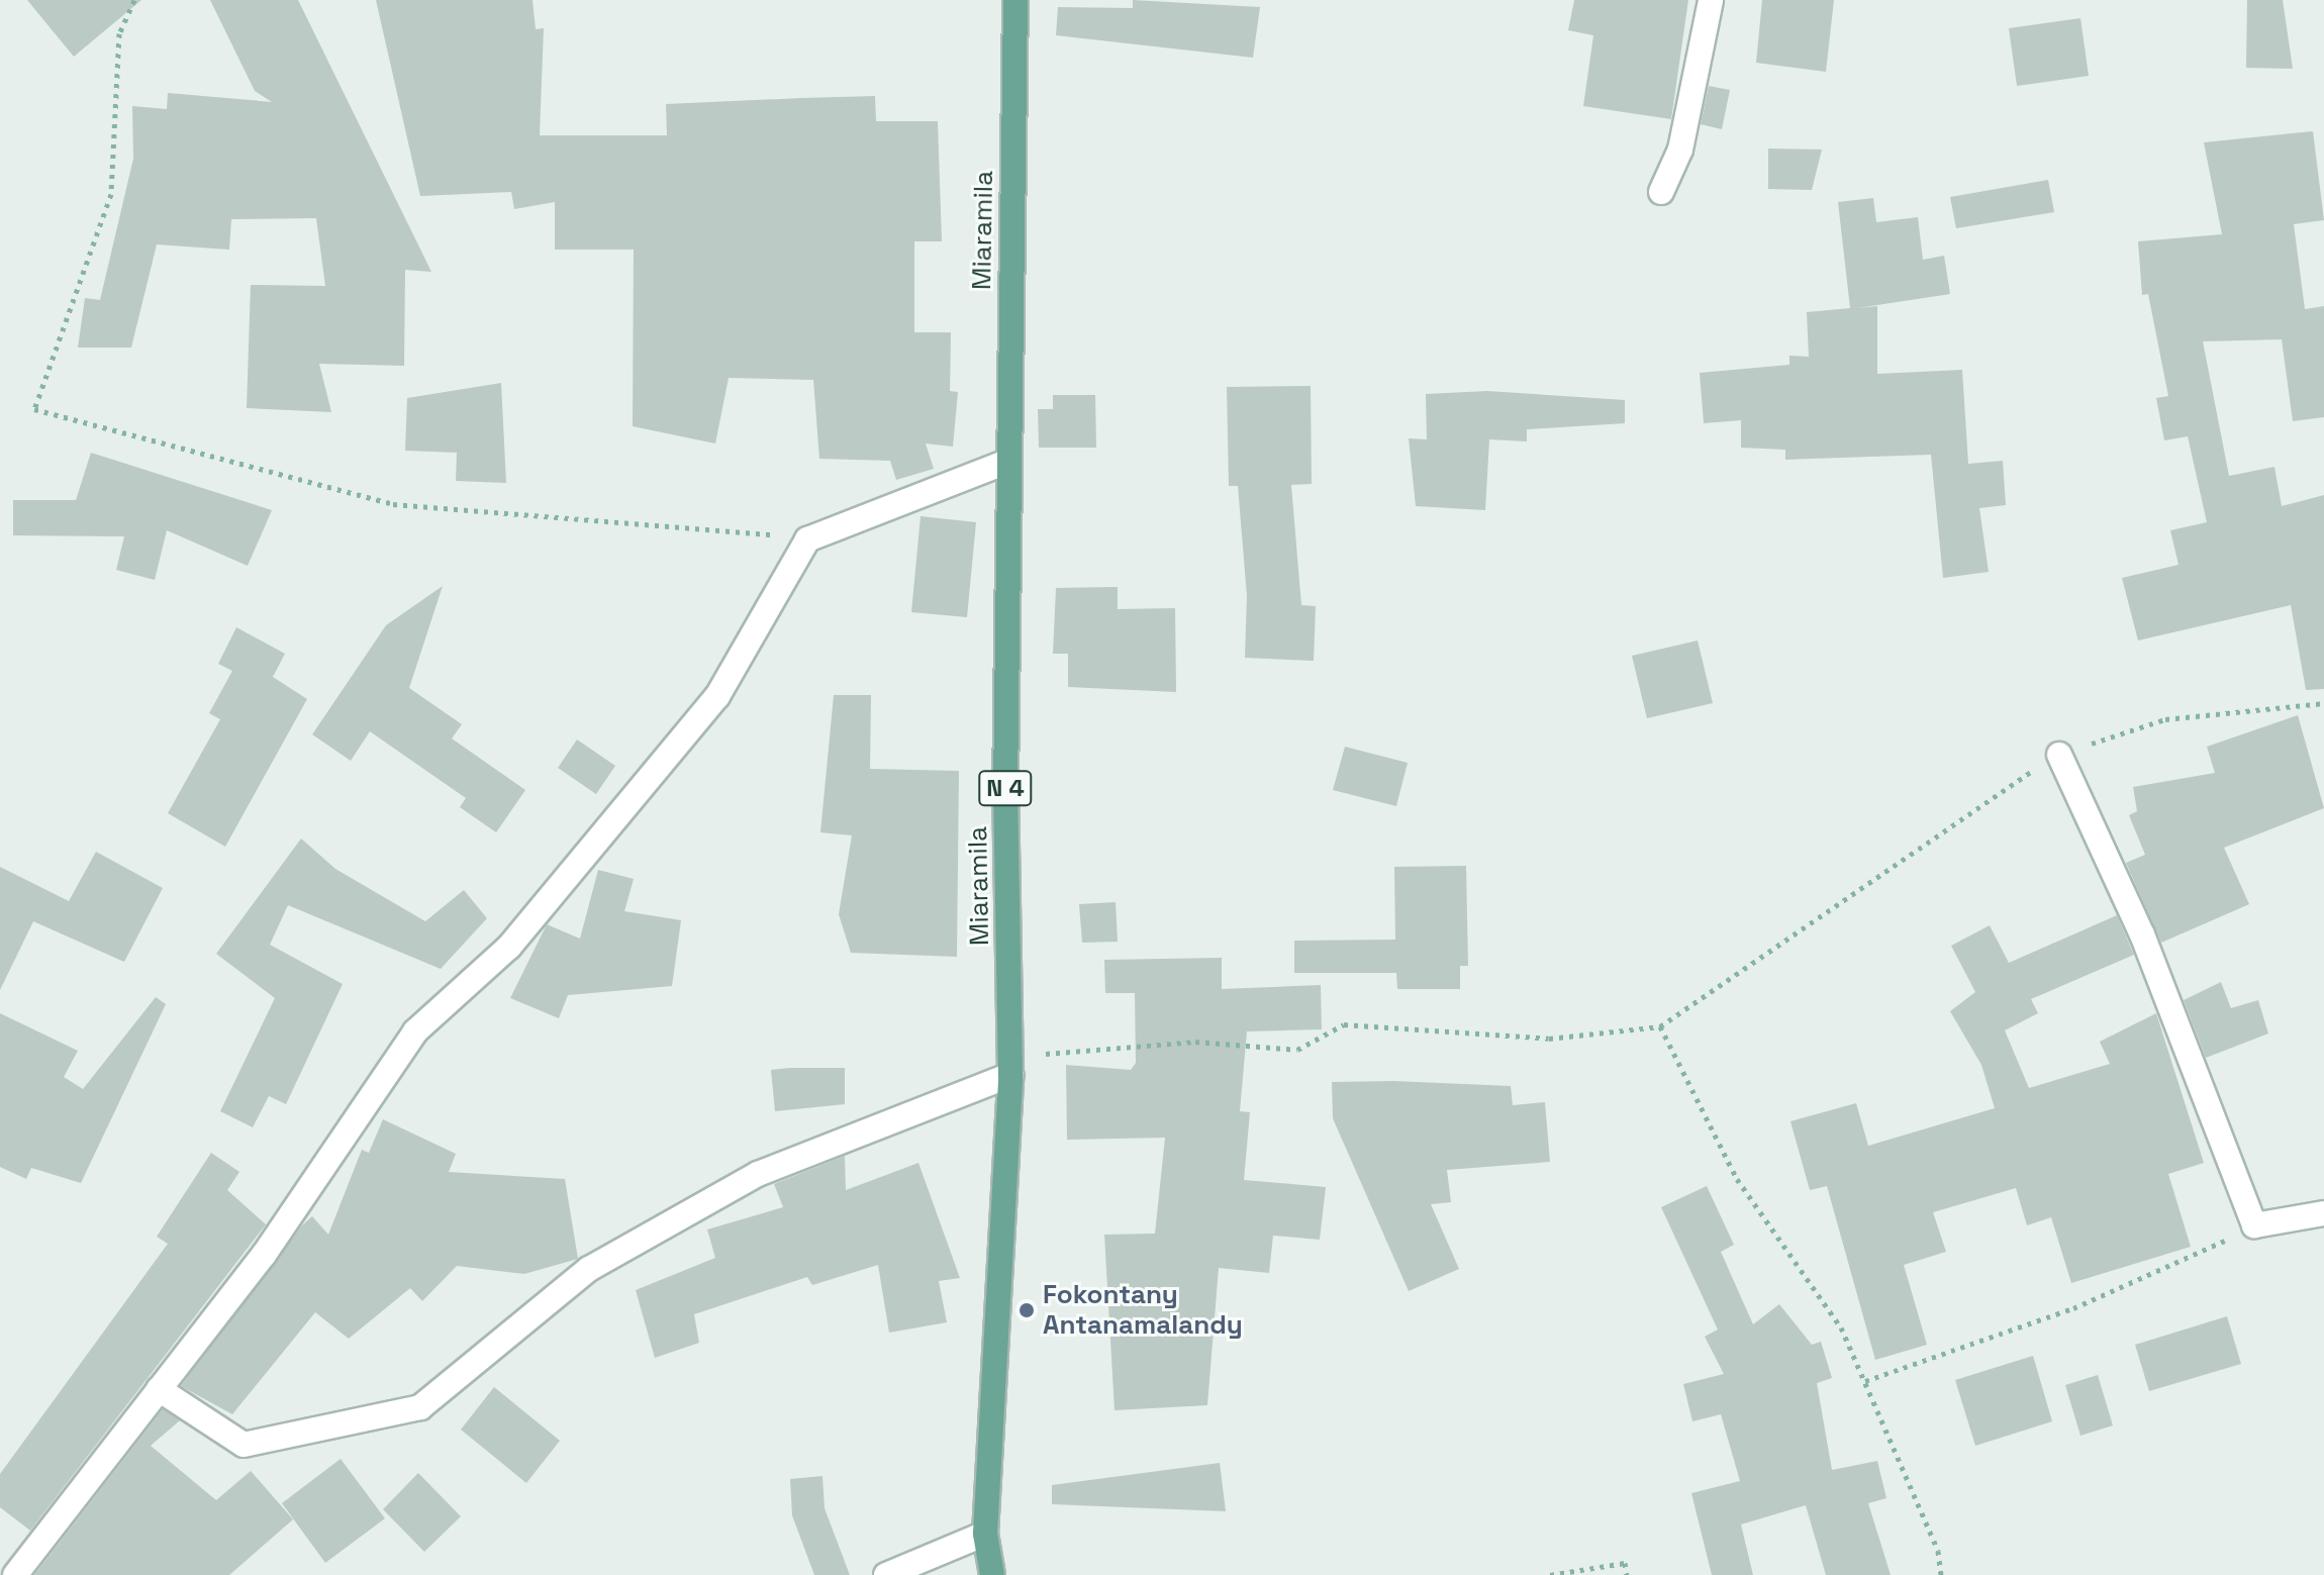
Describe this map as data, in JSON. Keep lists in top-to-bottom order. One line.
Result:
{"streets":{"main road":["Miaramila","N 4"]},"places":["Fokontany Antanamalandy"]}
